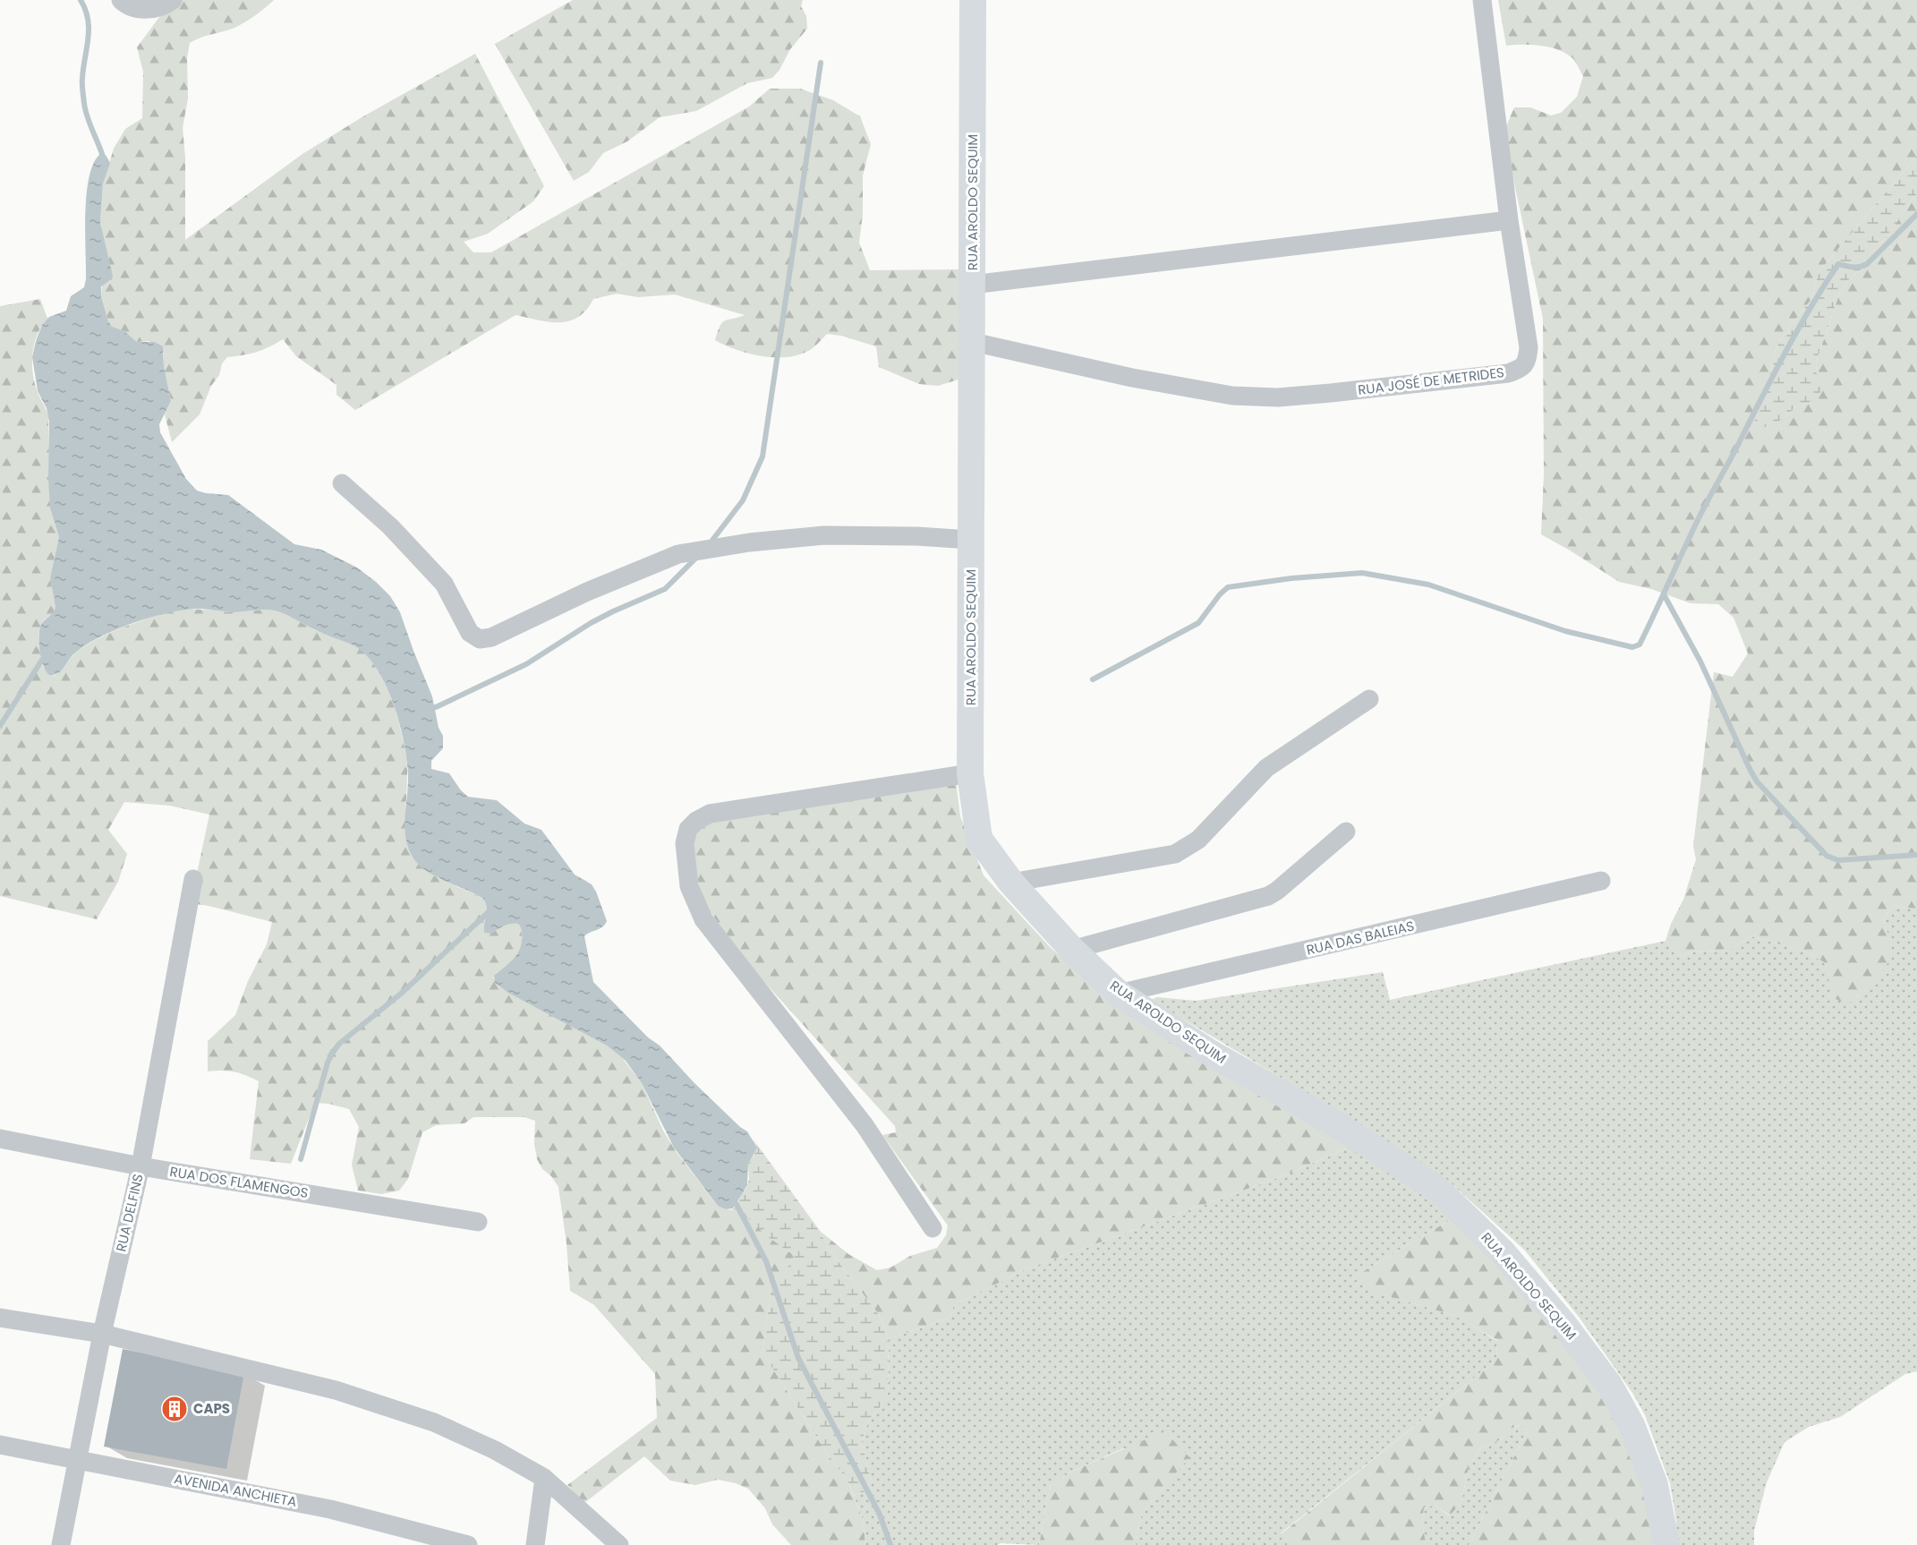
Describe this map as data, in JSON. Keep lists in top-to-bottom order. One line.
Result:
{"streets":{"street":["RUA AROLDO SEQUIM","RUA JOSÉ DE METRIDES","RUA DAS BALEIAS","RUA DOS FLAMENGOS","RUA DELFINS","AVENIDA ANCHIETA"]},"crossings":[["RUA AROLDO SEQUIM","RUA JOSÉ DE METRIDES"],["RUA AROLDO SEQUIM","RUA DAS BALEIAS"],["RUA DOS FLAMENGOS","RUA DELFINS"],["RUA DELFINS","AVENIDA ANCHIETA"]],"places":{"building":["CAPS"]}}
